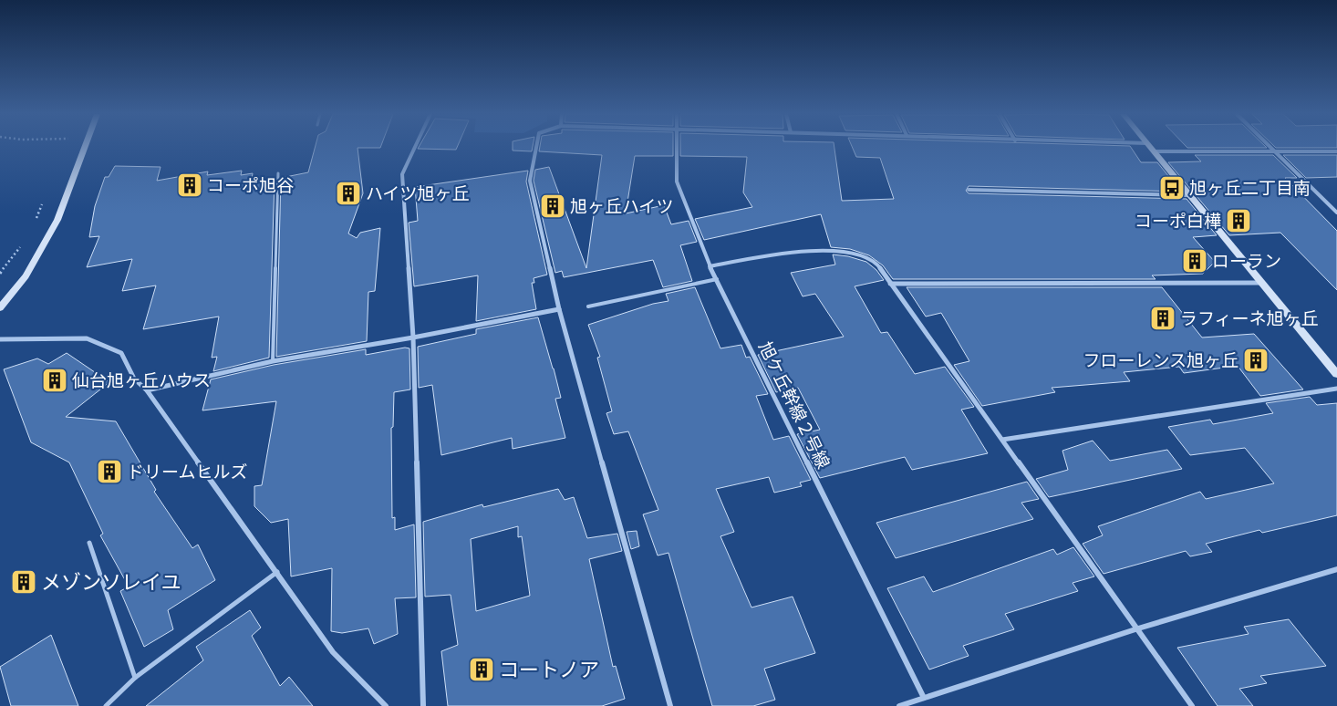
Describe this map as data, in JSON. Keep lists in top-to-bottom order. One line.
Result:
{"streets":{"street":["旭ケ丘幹線２号線"]},"places":{"building":["コーポ旭谷","ハイツ旭ヶ丘","旭ヶ丘ハイツ","コーポ白樺","ローラン","ラフィーネ旭ヶ丘","フローレンス旭ヶ丘","仙台旭ヶ丘ハウス","ドリームヒルズ","メゾンソレイユ","コートノア"],"bus stop":["旭ヶ丘二丁目南"]}}
